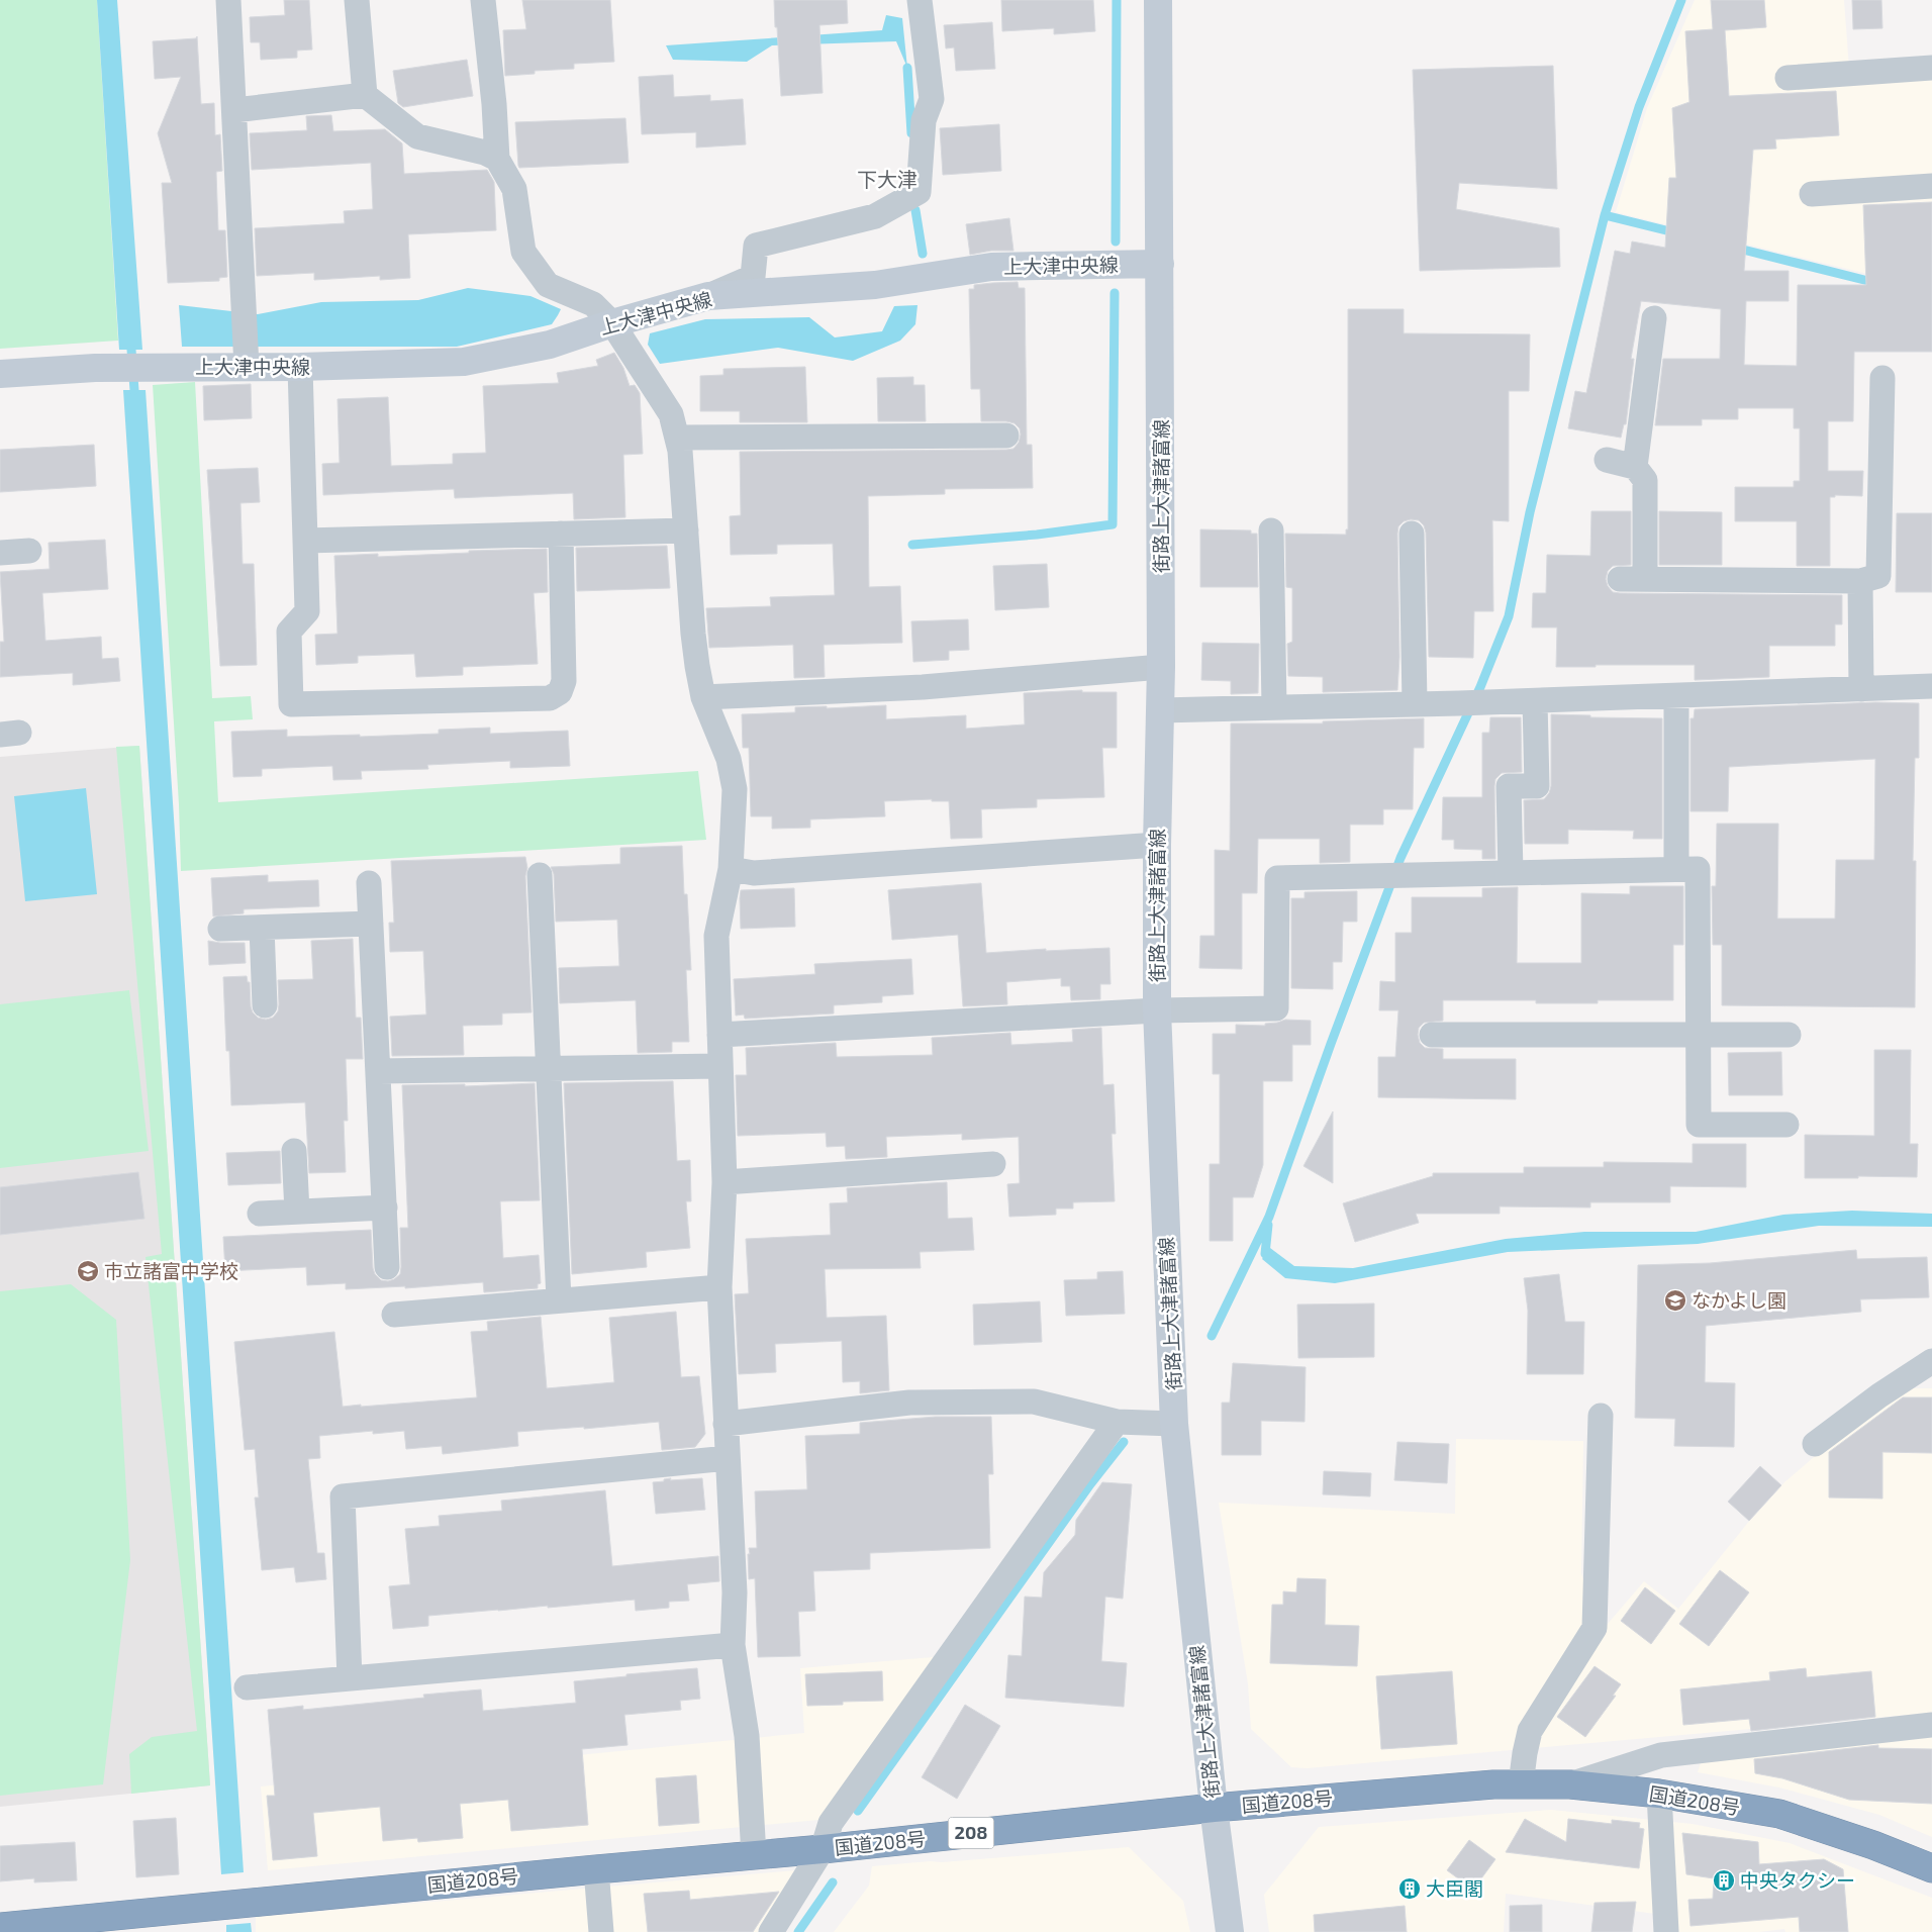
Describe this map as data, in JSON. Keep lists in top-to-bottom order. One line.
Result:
{"streets":{"highway":["国道208号","208"],"street":["上大津中央線","街路上大津諸富線"]},"crossings":[["上大津中央線","街路上大津諸富線"],["街路上大津諸富線","国道208号"]],"districts":["下大津"],"places":{"school or university":["市立諸富中学校","なかよし園"],"building":["中央タクシー","大臣閣"]}}
